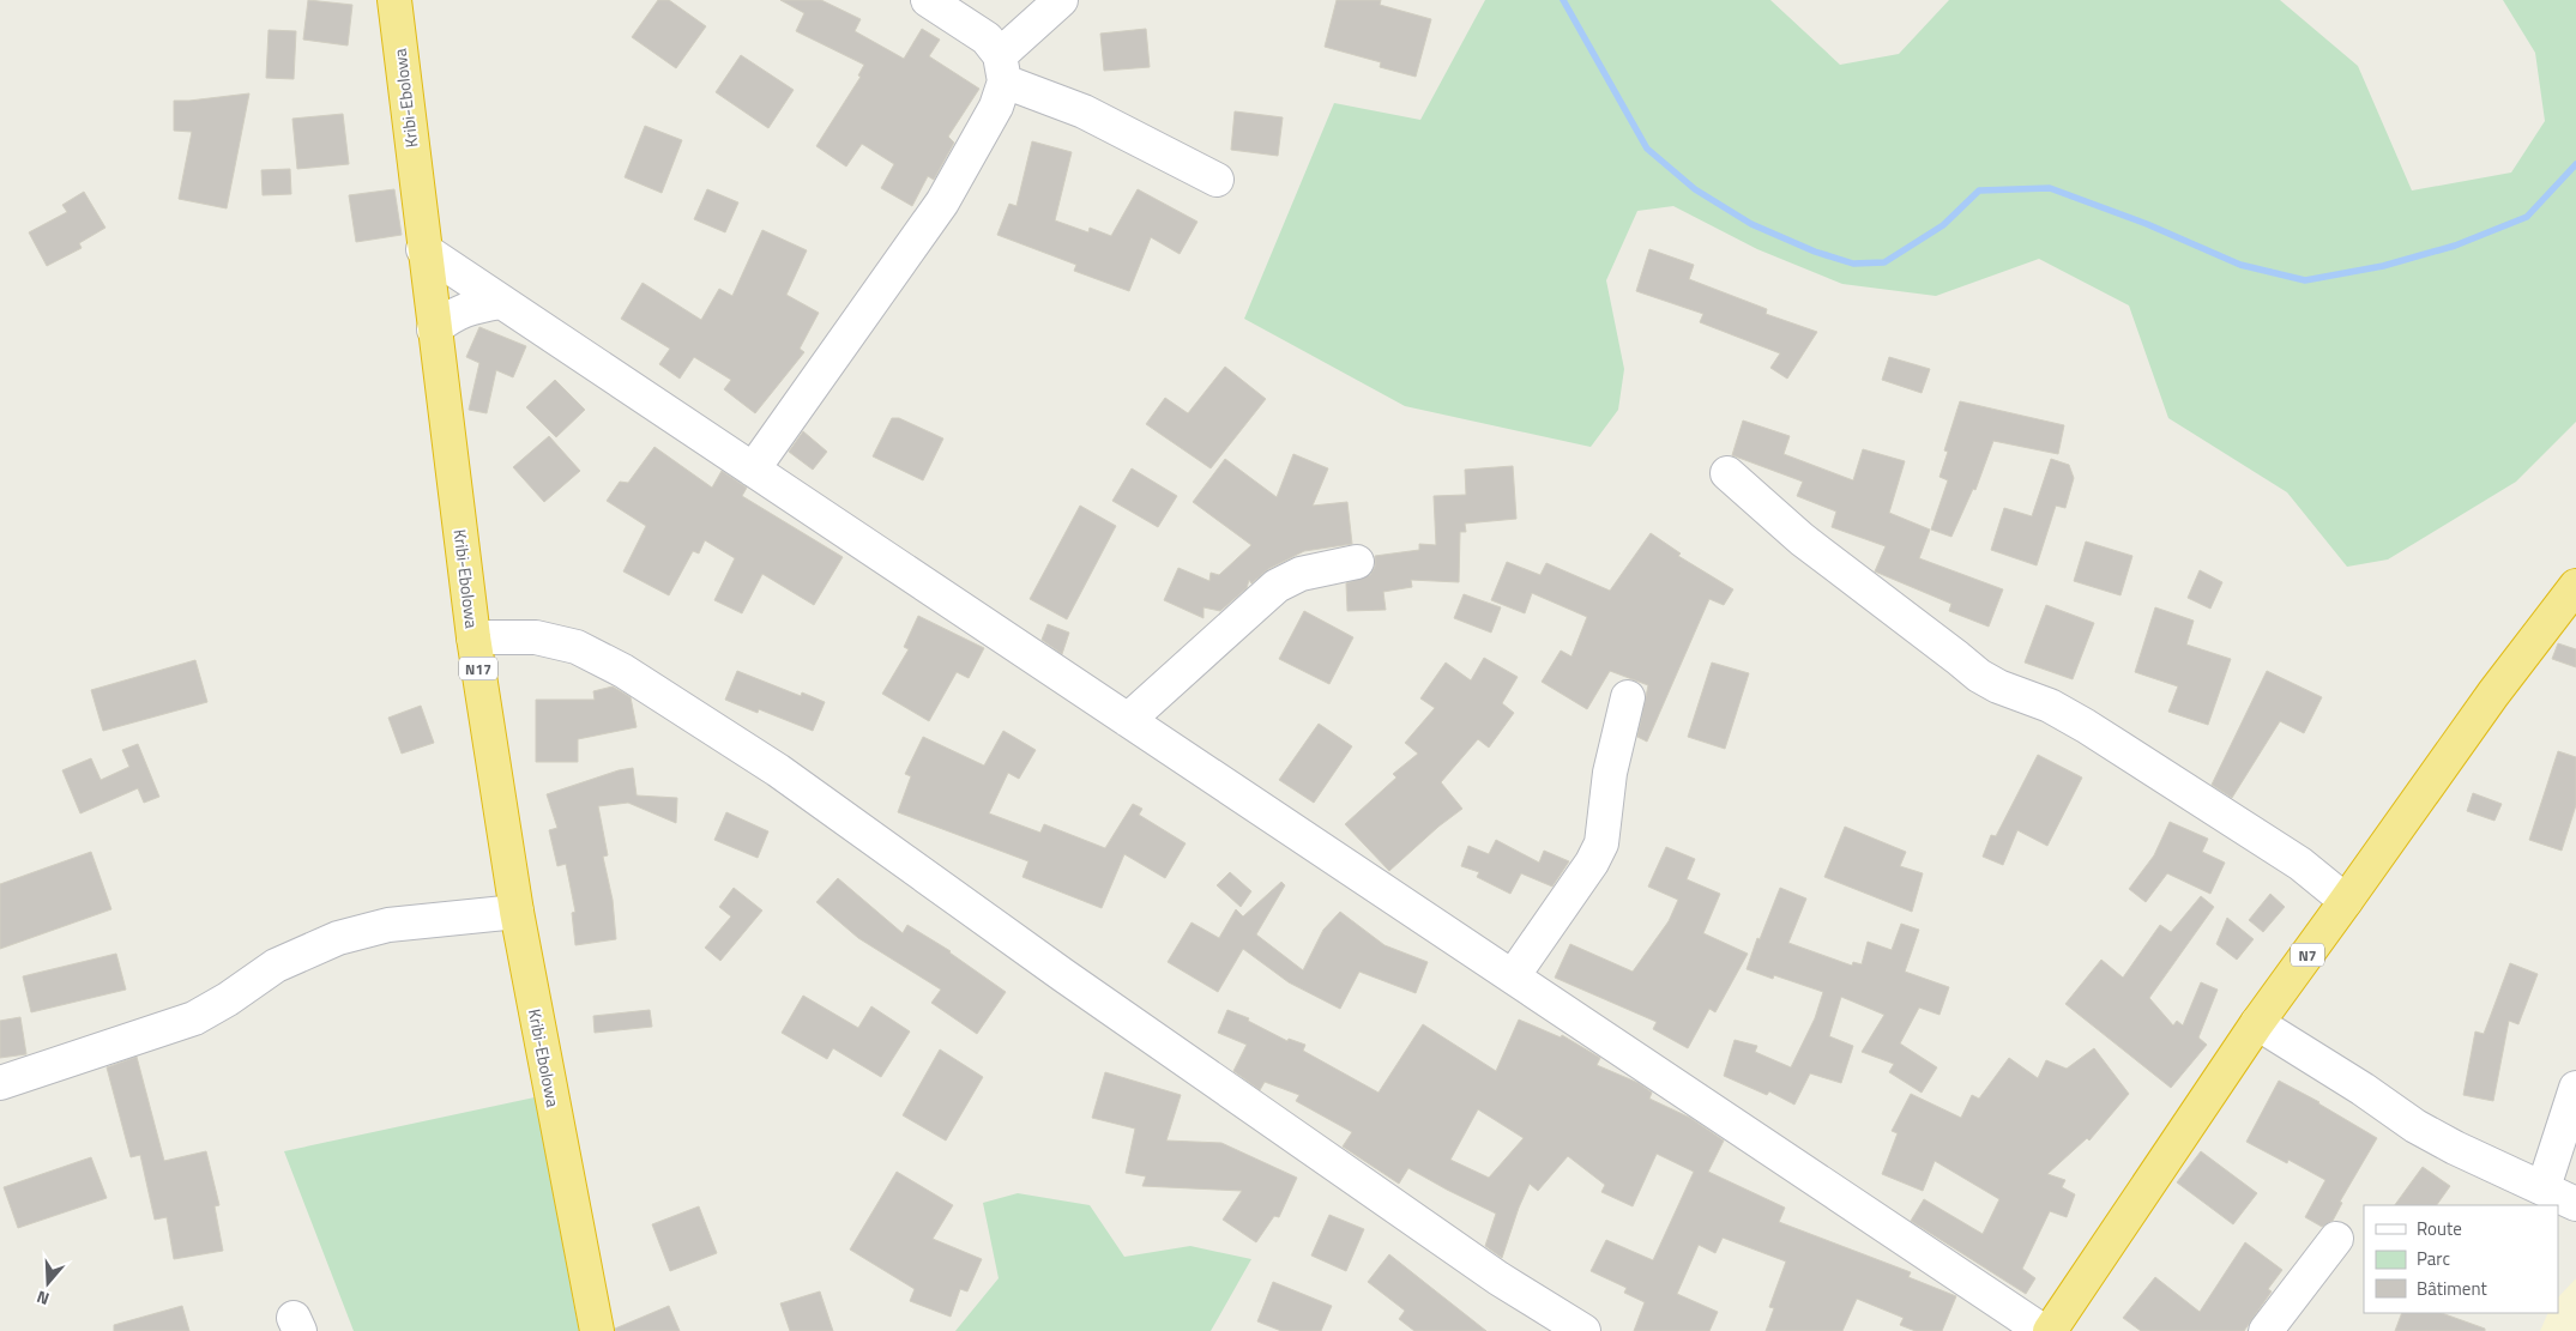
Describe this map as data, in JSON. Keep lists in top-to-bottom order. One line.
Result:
{"streets":{"highway":["Kribi-Ebolowa","N17","N7"]},"legend":["Route","Parc","Bâtiment"],"north":"bottom"}
